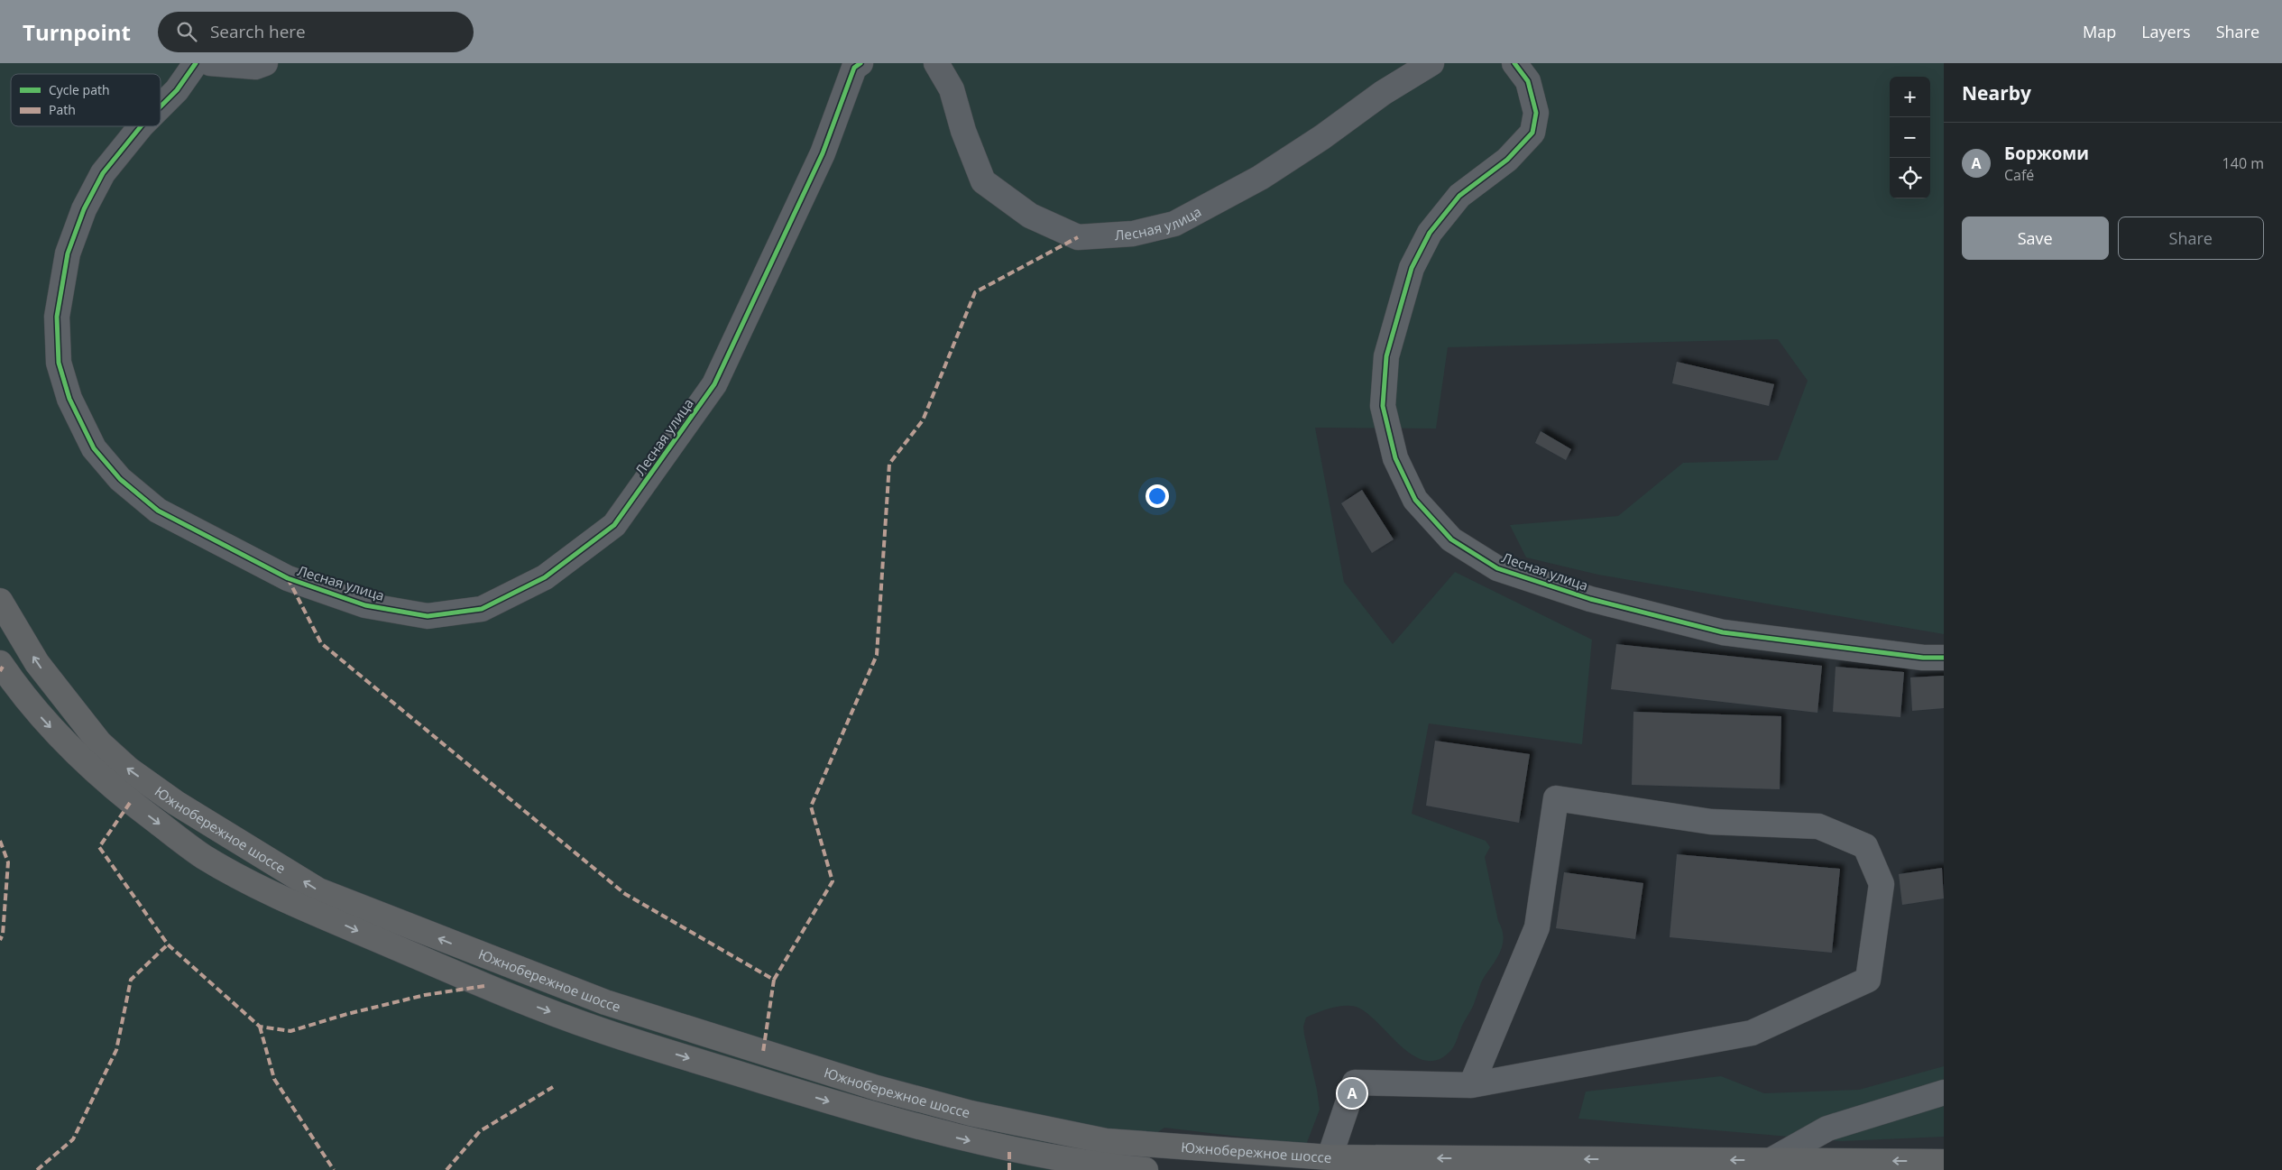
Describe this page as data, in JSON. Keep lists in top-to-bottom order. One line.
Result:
{"streets":{"highway":["Южнобережное шоссе"],"street":["Лесная улица"]},"legend":["Cycle path","Path"],"page":{"header":"Turnpoint","search":"Search here","nav":["Map","Layers","Share"],"heading":"Nearby","map_buttons":["+","−"],"list":[{"mark":"A","name":"Боржоми","note":"Café","value":"140 m"}],"buttons":["Save","Share"],"pins":"A"}}
